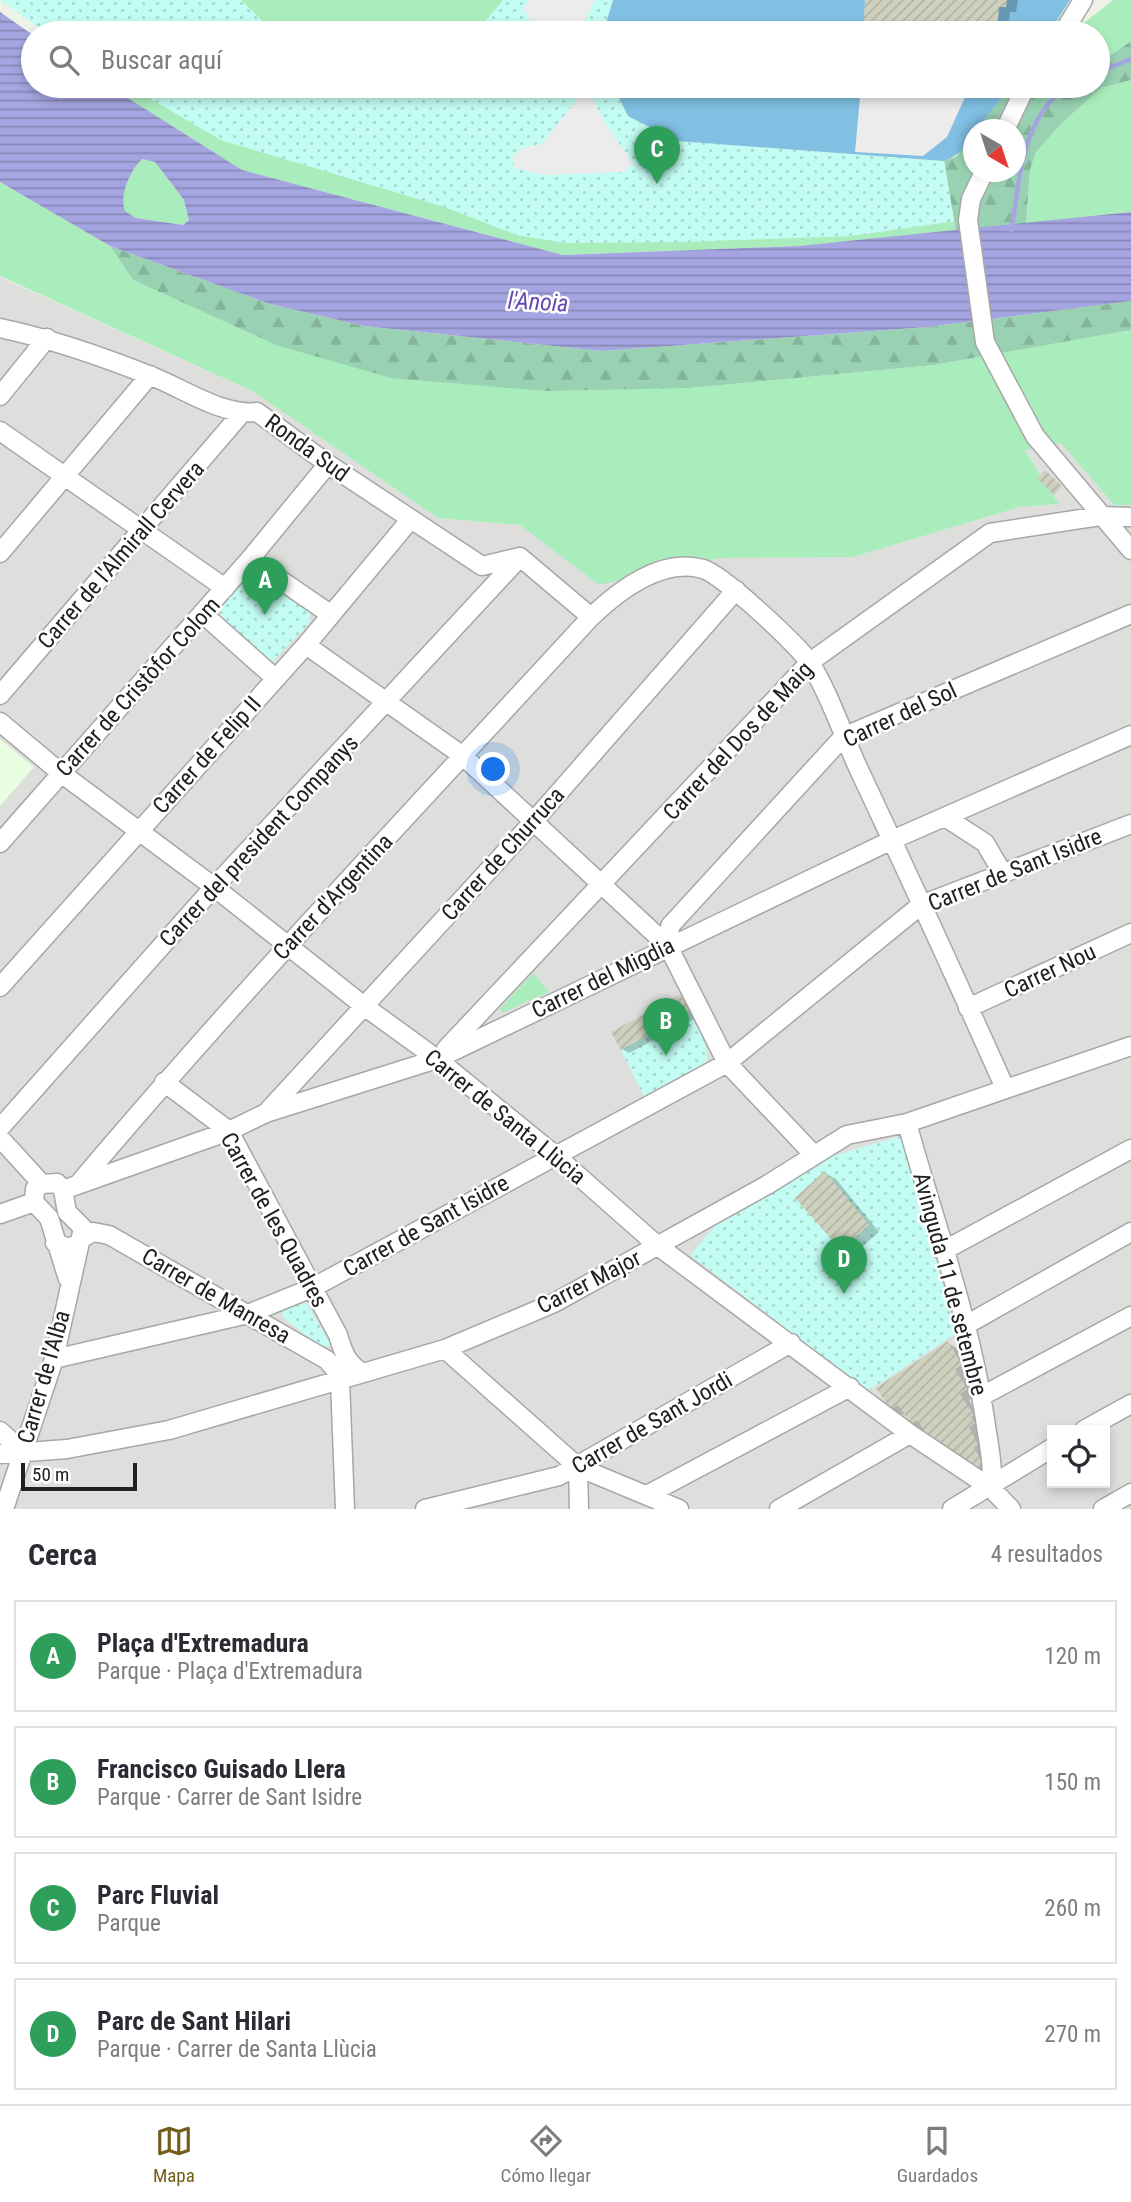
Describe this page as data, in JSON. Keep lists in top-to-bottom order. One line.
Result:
{"streets":{"street":["Ronda Sud","Carrer de l'Almirall Cervera","Carrer de Cristòfor Colom","Carrer del Sol","Carrer del Dos de Maig","Carrer de Felip II","Carrer del president Companys","Carrer de Churruca","Carrer de Sant Isidre","Carrer d'Argentina","Carrer Nou","Carrer del Migdia","Carrer de Santa Llùcia","Carrer de les Quadres","Carrer Major","Avinguda 11 de setembre","Carrer de Manresa","Carrer de l'Alba","Carrer de Sant Jordi"]},"crossings":[["Ronda Sud","Carrer de l'Almirall Cervera"],["Ronda Sud","Carrer de Cristòfor Colom"],["Ronda Sud","Carrer de Felip II"],["Ronda Sud","Carrer del president Companys"],["Carrer de Cristòfor Colom","Carrer de Santa Llùcia"],["Carrer del Sol","Carrer del Migdia"],["Carrer del Dos de Maig","Carrer d'Argentina"],["Carrer del Dos de Maig","Carrer del Migdia"],["Carrer del Dos de Maig","Carrer de Santa Llùcia"],["Carrer de Felip II","Carrer de Santa Llùcia"],["Carrer del president Companys","Carrer de Santa Llùcia"],["Carrer de Churruca","Carrer d'Argentina"],["Carrer de Churruca","Carrer del Migdia"],["Carrer de Churruca","Carrer de Santa Llùcia"],["Carrer de Sant Isidre","Carrer de Santa Llùcia"],["Carrer de Sant Isidre","Carrer de les Quadres"],["Carrer de Sant Isidre","Carrer de Manresa"],["Carrer de Sant Isidre","Carrer de l'Alba"],["Carrer d'Argentina","Carrer del Migdia"],["Carrer d'Argentina","Carrer de Santa Llùcia"],["Carrer d'Argentina","Carrer de les Quadres"],["Carrer del Migdia","Carrer de Santa Llùcia"],["Carrer del Migdia","Carrer de les Quadres"],["Carrer de Santa Llùcia","Carrer Major"],["Carrer de Santa Llùcia","Avinguda 11 de setembre"],["Carrer de Santa Llùcia","Carrer de Sant Jordi"],["Carrer de les Quadres","Carrer Major"],["Carrer Major","Avinguda 11 de setembre"],["Carrer Major","Carrer de Manresa"],["Carrer Major","Carrer de l'Alba"],["Carrer de Manresa","Carrer de l'Alba"]],"water":["l'Anoia"],"scale_bar":"50 m","north":"bottom right","page":{"search":"Buscar aquí","pins":["C","A","B","D"],"scale":"50 m","heading":["Cerca","4 resultados"],"list":[{"mark":"A","name":"Plaça d'Extremadura","note":"Parque · Plaça d'Extremadura","value":"120 m"},{"mark":"B","name":"Francisco Guisado Llera","note":"Parque · Carrer de Sant Isidre","value":"150 m"},{"mark":"C","name":"Parc Fluvial","note":"Parque","value":"260 m"},{"mark":"D","name":"Parc de Sant Hilari","note":"Parque · Carrer de Santa Llùcia","value":"270 m"}],"nav":["Mapa","Cómo llegar","Guardados"]}}
